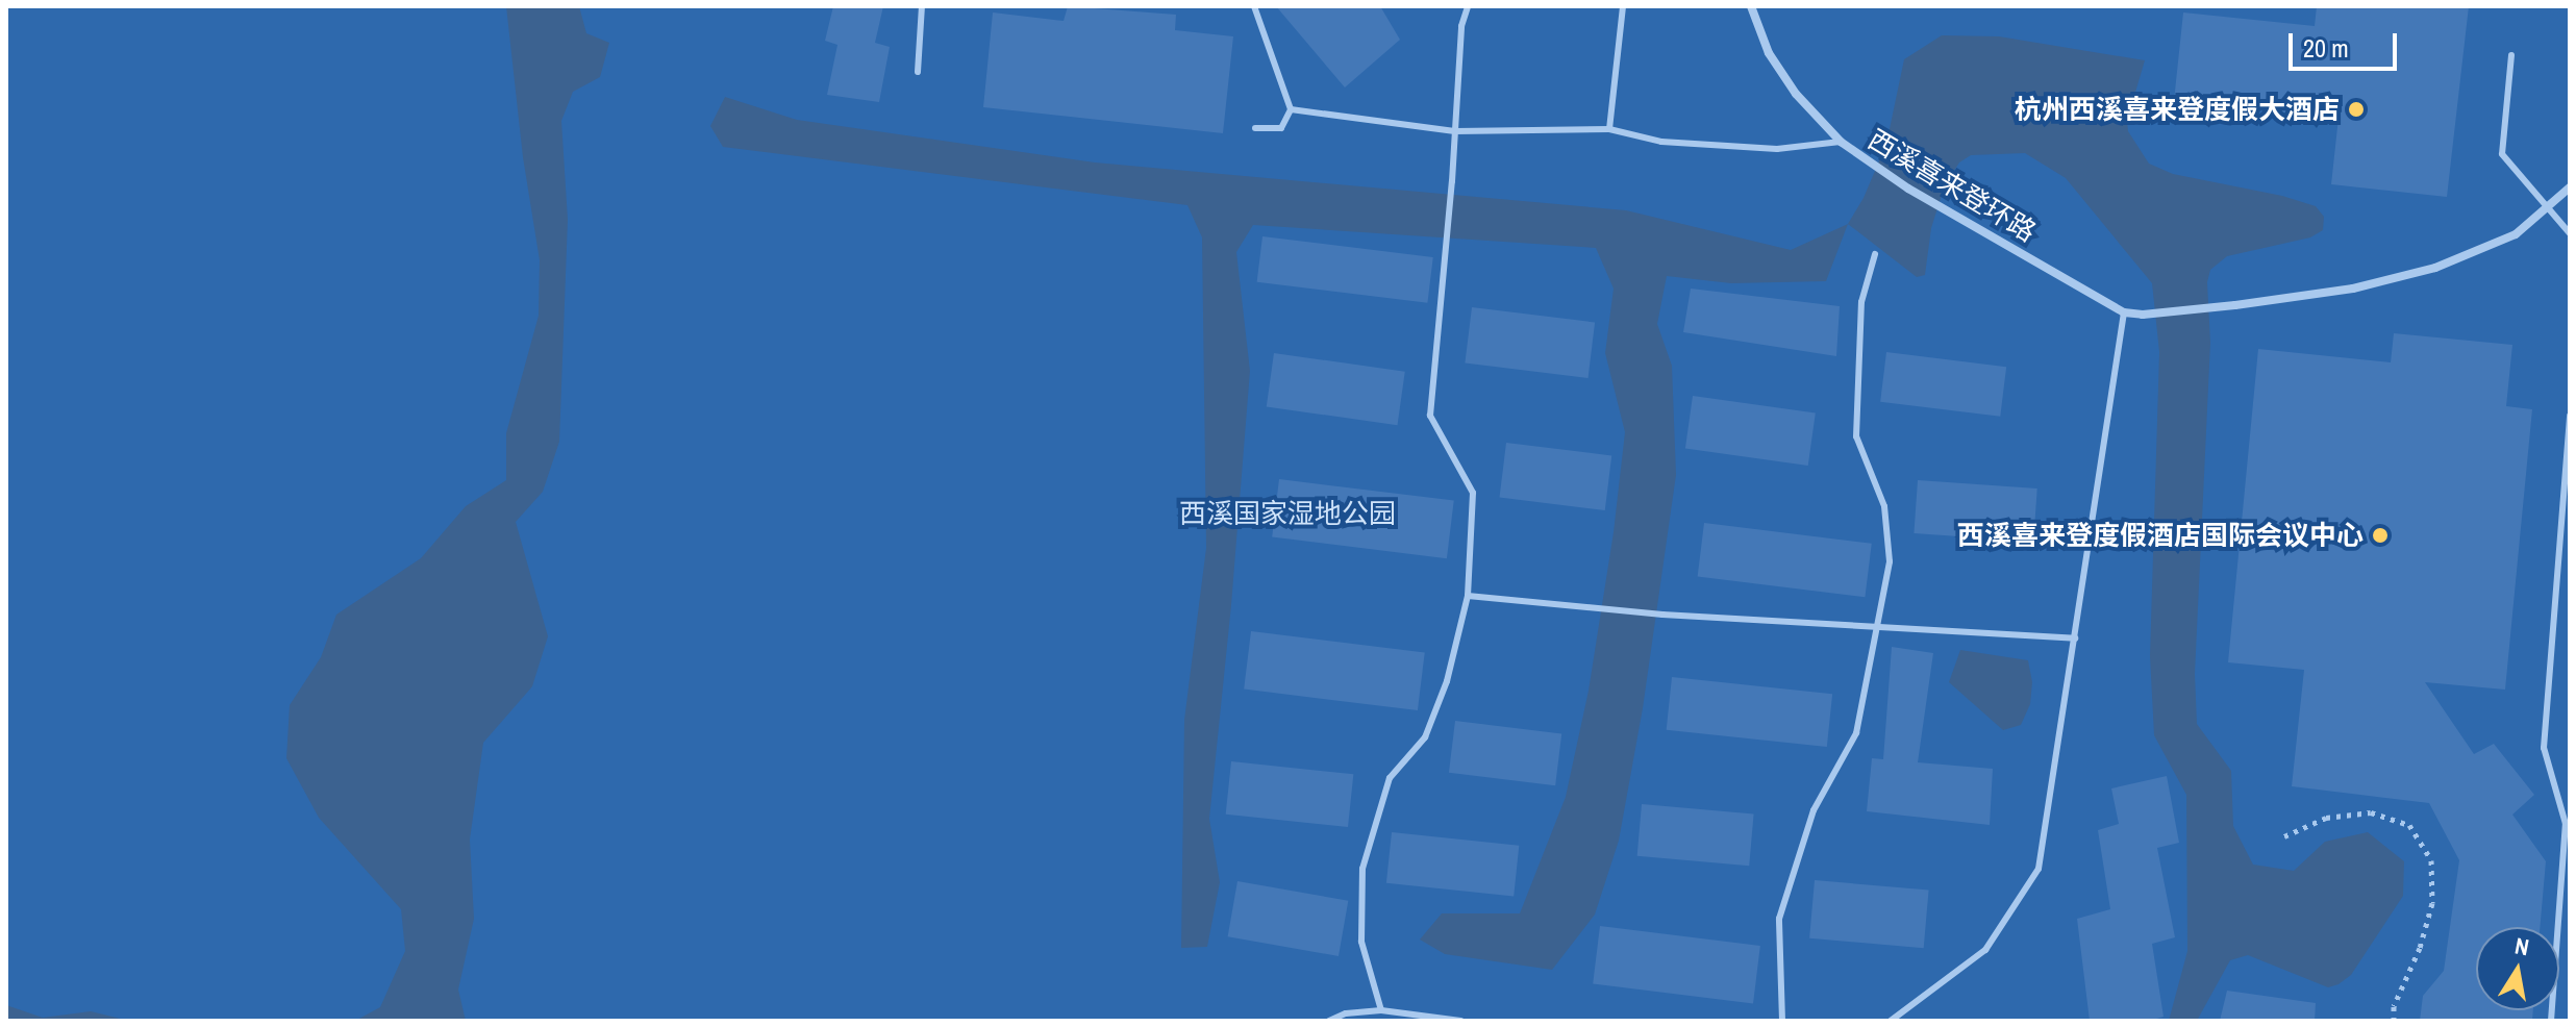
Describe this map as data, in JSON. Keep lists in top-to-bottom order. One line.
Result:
{"streets":{"street":["西溪喜来登环路"]},"parks":["西溪国家湿地公园"],"places":["杭州西溪喜来登度假大酒店","西溪喜来登度假酒店国际会议中心"],"scale_bar":"20 m","north":"top"}
